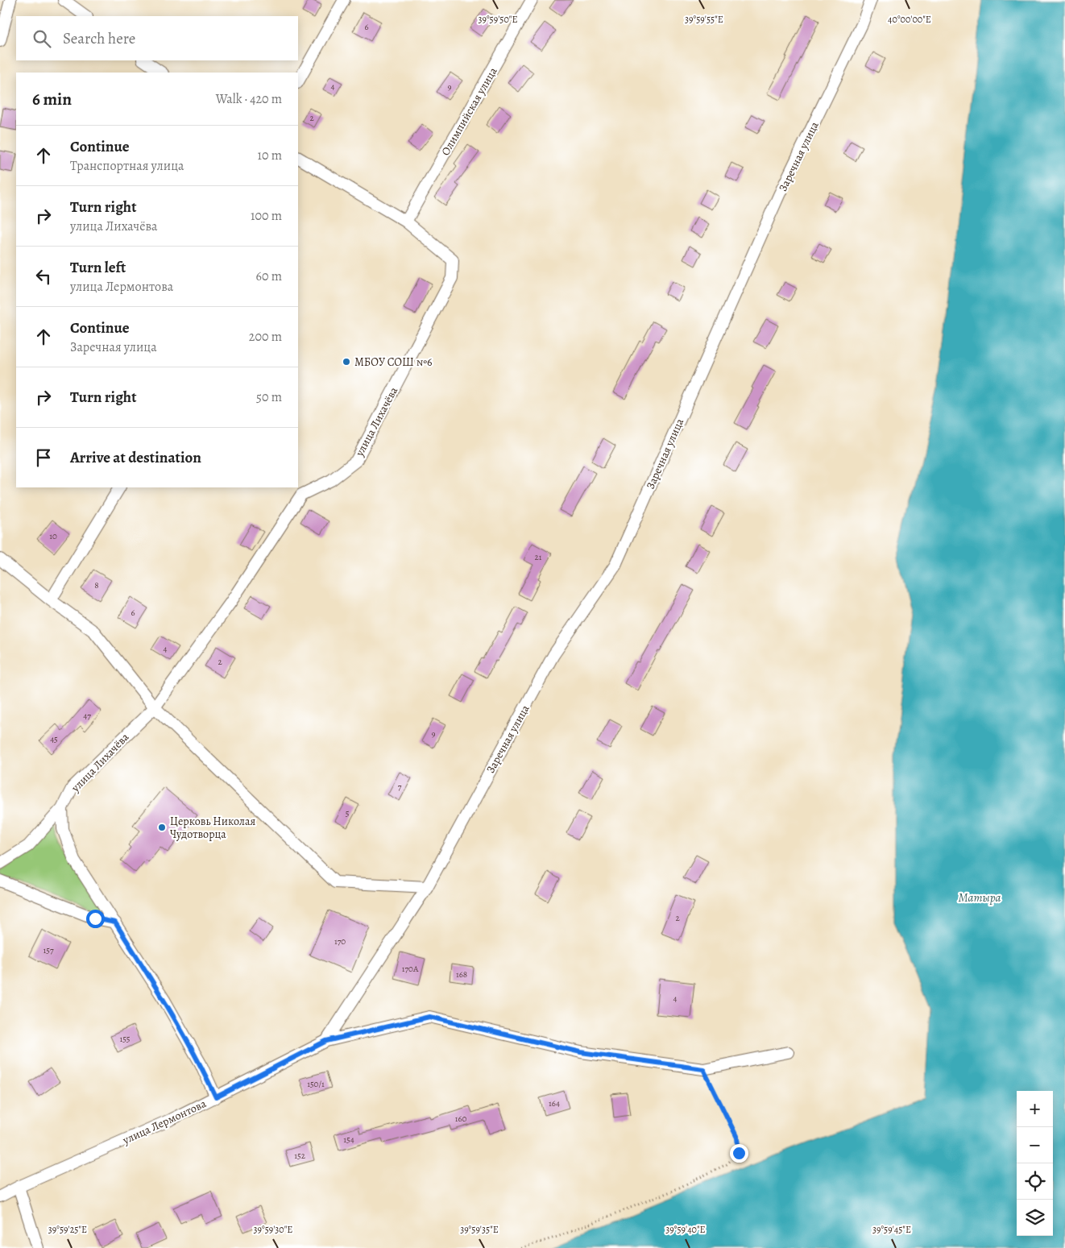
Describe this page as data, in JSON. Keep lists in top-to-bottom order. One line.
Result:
{"streets":{"street":["Олимпийская улица","Заречная улица","улица Лихачёва","улица Лермонтова"]},"crossings":[["Олимпийская улица","улица Лихачёва"],["Заречная улица","улица Лермонтова"],["улица Лихачёва","улица Лермонтова"]],"water":["Матыра"],"places":["МБОУ СОШ №6","Церковь Николая Чудотворца"],"house_numbers":["6","4","9","2","10","21","8","6","4","2","47","9","45","7","5","2","170","157","170А","168","4","155","150/1","164","160","154","152"],"page":{"search":"Search here","heading":["6 min","Walk · 420 m"],"list":[["Continue","Транспортная улица","10 m"],["Turn right","улица Лихачёва","100 m"],["Turn left","улица Лермонтова","60 m"],["Continue","Заречная улица","200 m"],["Turn right","50 m"],"Arrive at destination"],"map_buttons":["+","−"]},"coordinates":["39°59'55\"E","40°00'00\"E","39°59'50\"E","39°59'25\"E","39°59'30\"E","39°59'35\"E","39°59'40\"E","39°59'45\"E"]}
